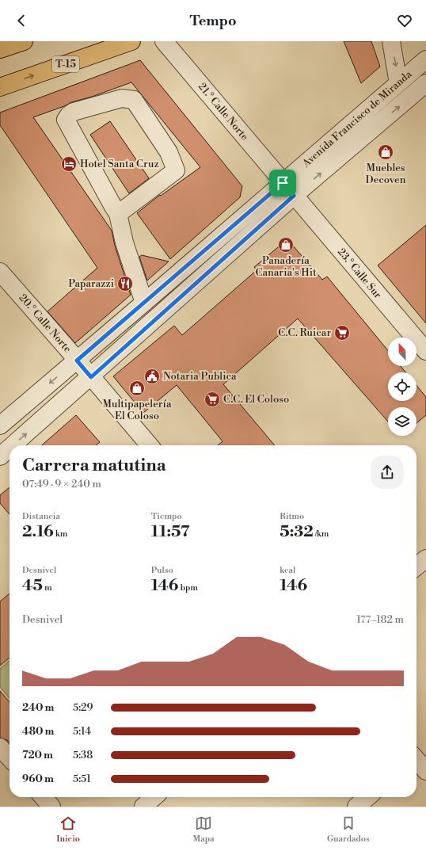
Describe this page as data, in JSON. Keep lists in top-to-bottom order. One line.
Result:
{"streets":{"main road":["T-15"],"street":["21.° Calle Norte","Avenida Francisco de Miranda","23.° Calle Sur","20.° Calle Norte"]},"crossings":[["21.° Calle Norte","Avenida Francisco de Miranda"],["21.° Calle Norte","23.° Calle Sur"],["Avenida Francisco de Miranda","23.° Calle Sur"],["Avenida Francisco de Miranda","20.° Calle Norte"]],"places":{"shop":["Muebles Decoven","Panadería Canaria's Hit","Multipapelería El Coloso"],"hotel":["Hotel Santa Cruz"],"restaurant":["Paparazzi"],"supermarket":["C.C. Ruicar","C.C. El Coloso"],"public building":["Notaria Publica"]},"north":"top","page":{"header":"Tempo","heading":["Carrera matutina","07:49 · 9 × 240 m"],"stats":[["Distancia","2.16 km"],["Tiempo","11:57"],["Ritmo","5:32 /km"],["Desnivel","45 m"],["Pulso","146 bpm"],["kcal","146"]],"chart":["Desnivel","177–182 m"],"list":[{"name":"240 m","note":"5:29"},{"name":"480 m","note":"5:14"},{"name":"720 m","note":"5:38"},{"name":"960 m","note":"5:51"}],"tabs":["Inicio","Mapa","Guardados"]}}
